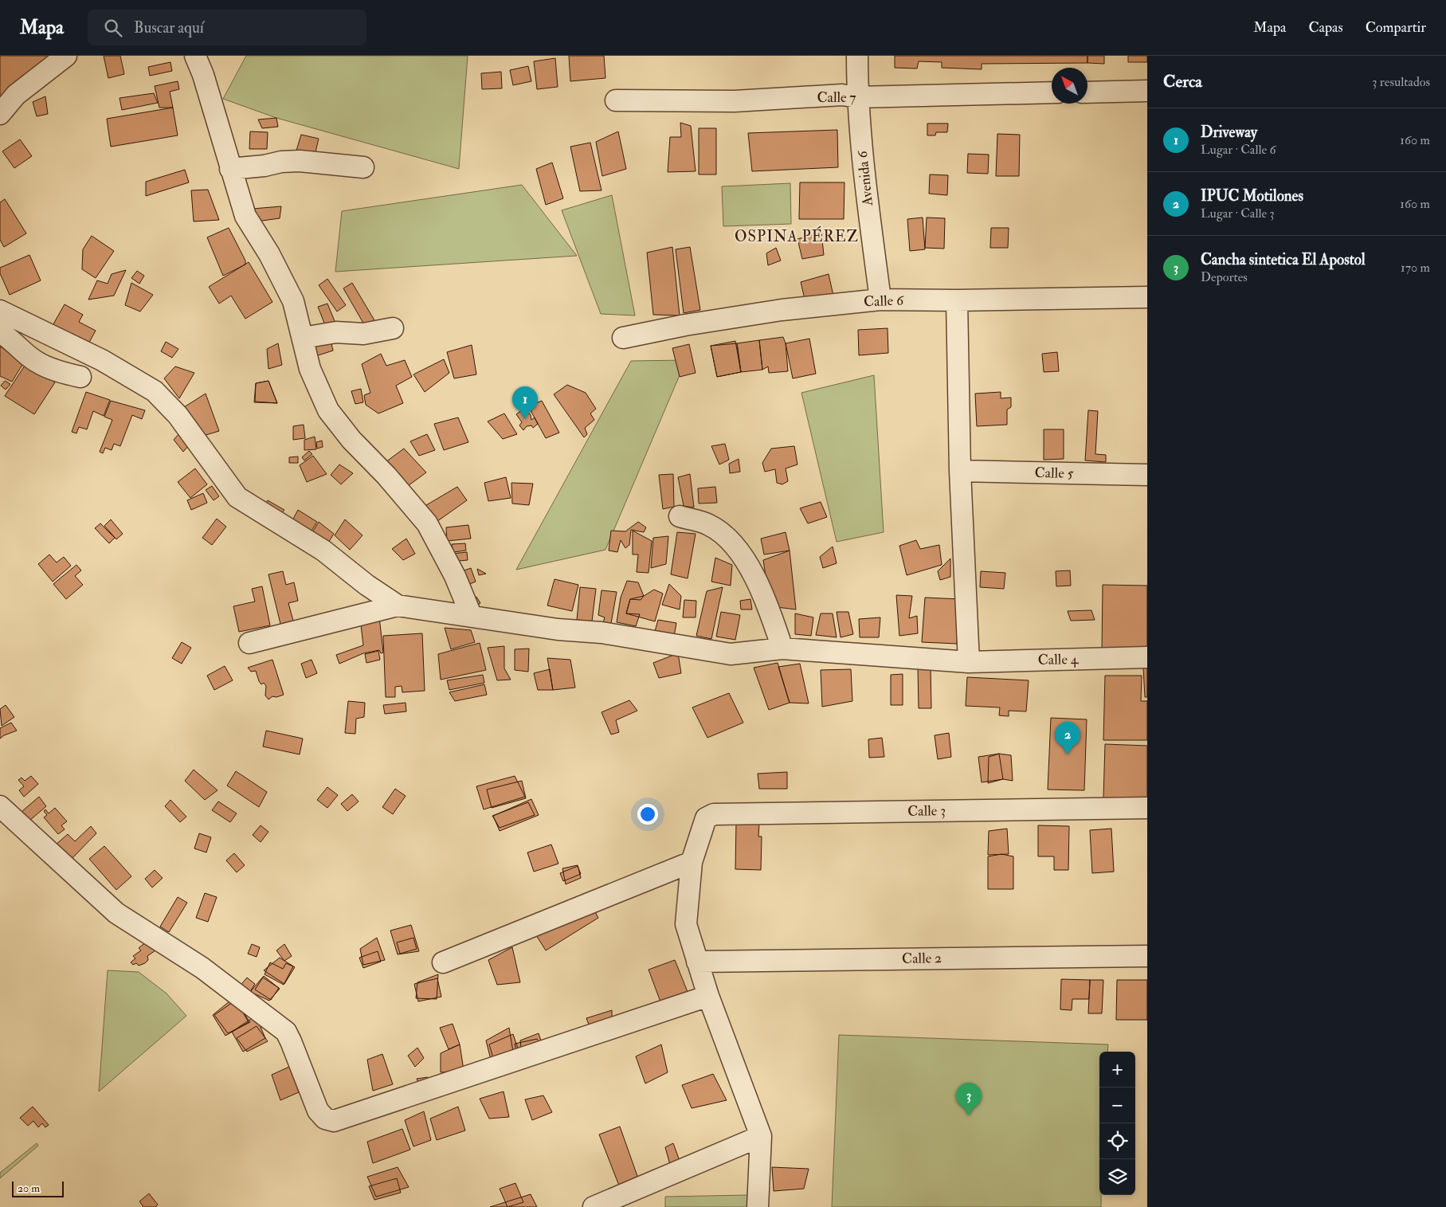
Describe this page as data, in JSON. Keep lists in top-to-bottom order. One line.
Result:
{"streets":{"street":["Calle 7","Avenida 6","Calle 6","Calle 5","Calle 4","Calle 3","Calle 2"]},"crossings":[["Calle 7","Avenida 6"],["Avenida 6","Calle 6"]],"districts":["OSPINA PÉREZ"],"scale_bar":"20 m","north":"top left","page":{"header":"Mapa","search":"Buscar aquí","nav":["Mapa","Capas","Compartir"],"heading":["Cerca","3 resultados"],"list":[{"mark":"1","name":"Driveway","note":"Lugar · Calle 6","value":"160 m"},{"mark":"2","name":"IPUC Motilones","note":"Lugar · Calle 3","value":"160 m"},{"mark":"3","name":"Cancha sintetica El Apostol","note":"Deportes","value":"170 m"}],"pins":["1","2","3"],"map_buttons":["+","−"],"scale":"20 m"}}
